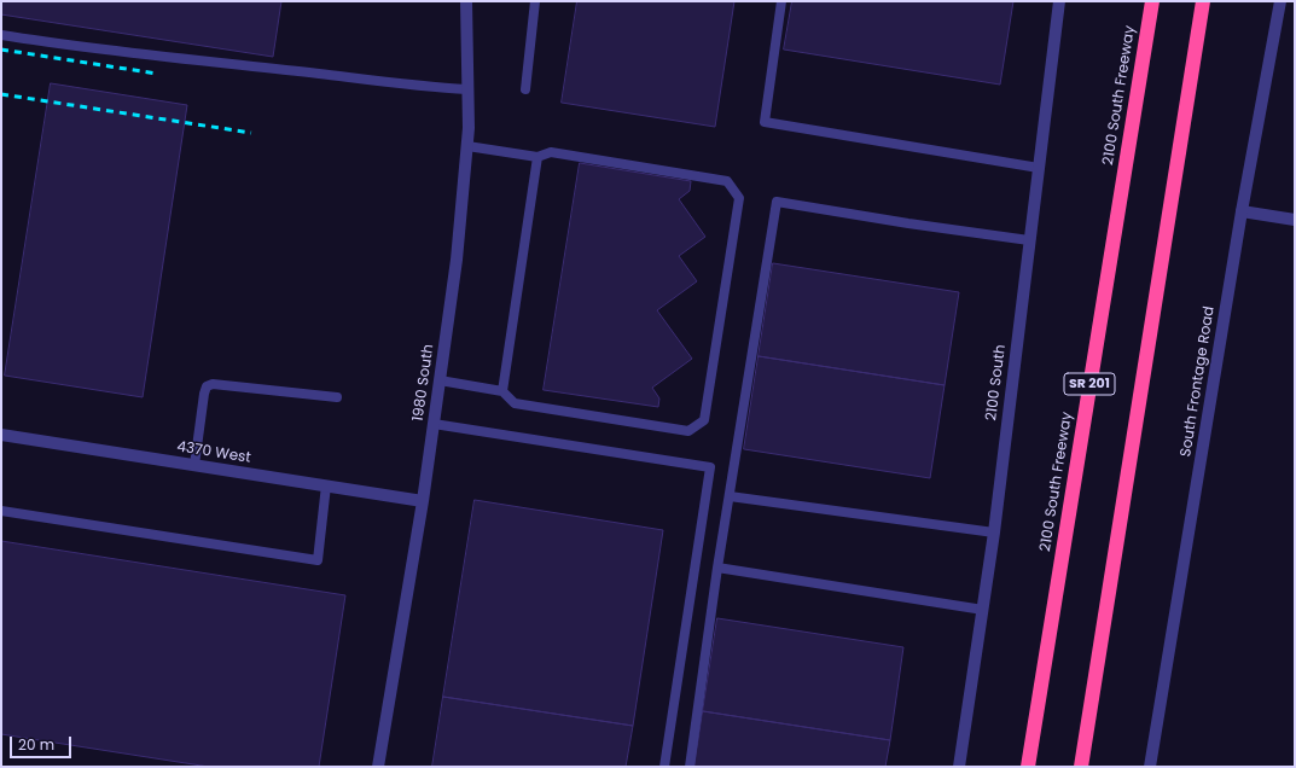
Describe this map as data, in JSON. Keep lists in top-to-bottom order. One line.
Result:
{"streets":{"highway":["2100 South Freeway","SR 201"],"street":["South Frontage Road","1980 South","2100 South","4370 West"]},"crossings":[["1980 South","4370 West"]],"scale_bar":"20 m"}
